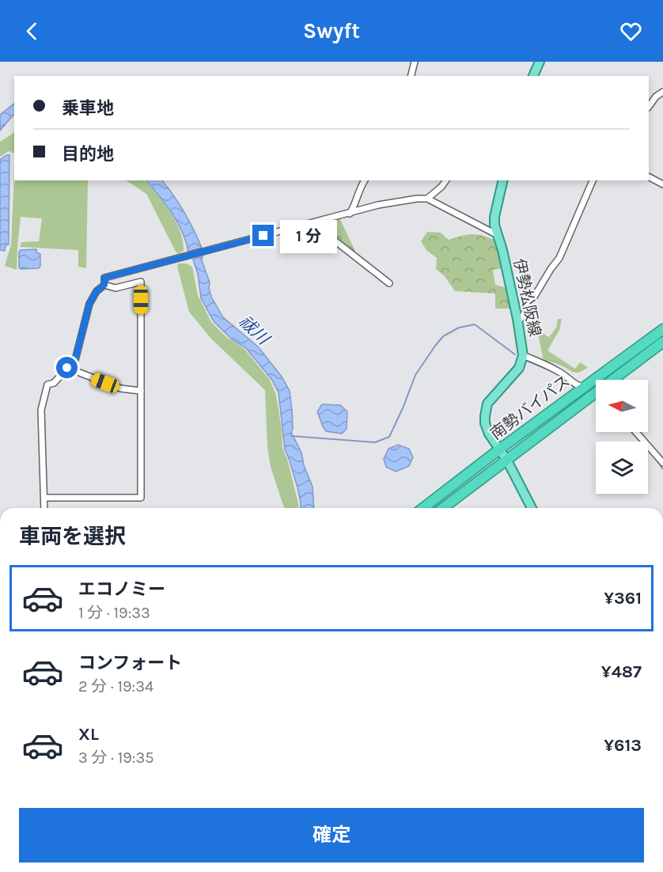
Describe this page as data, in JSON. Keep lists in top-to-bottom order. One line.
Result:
{"streets":{"highway":["南勢バイパス"],"main road":["伊勢松阪線"]},"crossings":[["伊勢松阪線","南勢バイパス"]],"water":["祓川"],"north":"left","page":{"header":"Swyft","banner":["乗車地","目的地"],"bubble":"1 分","heading":"車両を選択","list":[{"name":"エコノミー","note":"1 分 · 19:33","value":"¥361"},{"name":"コンフォート","note":"2 分 · 19:34","value":"¥487"},{"name":"XL","note":"3 分 · 19:35","value":"¥613"}],"buttons":"確定"}}
